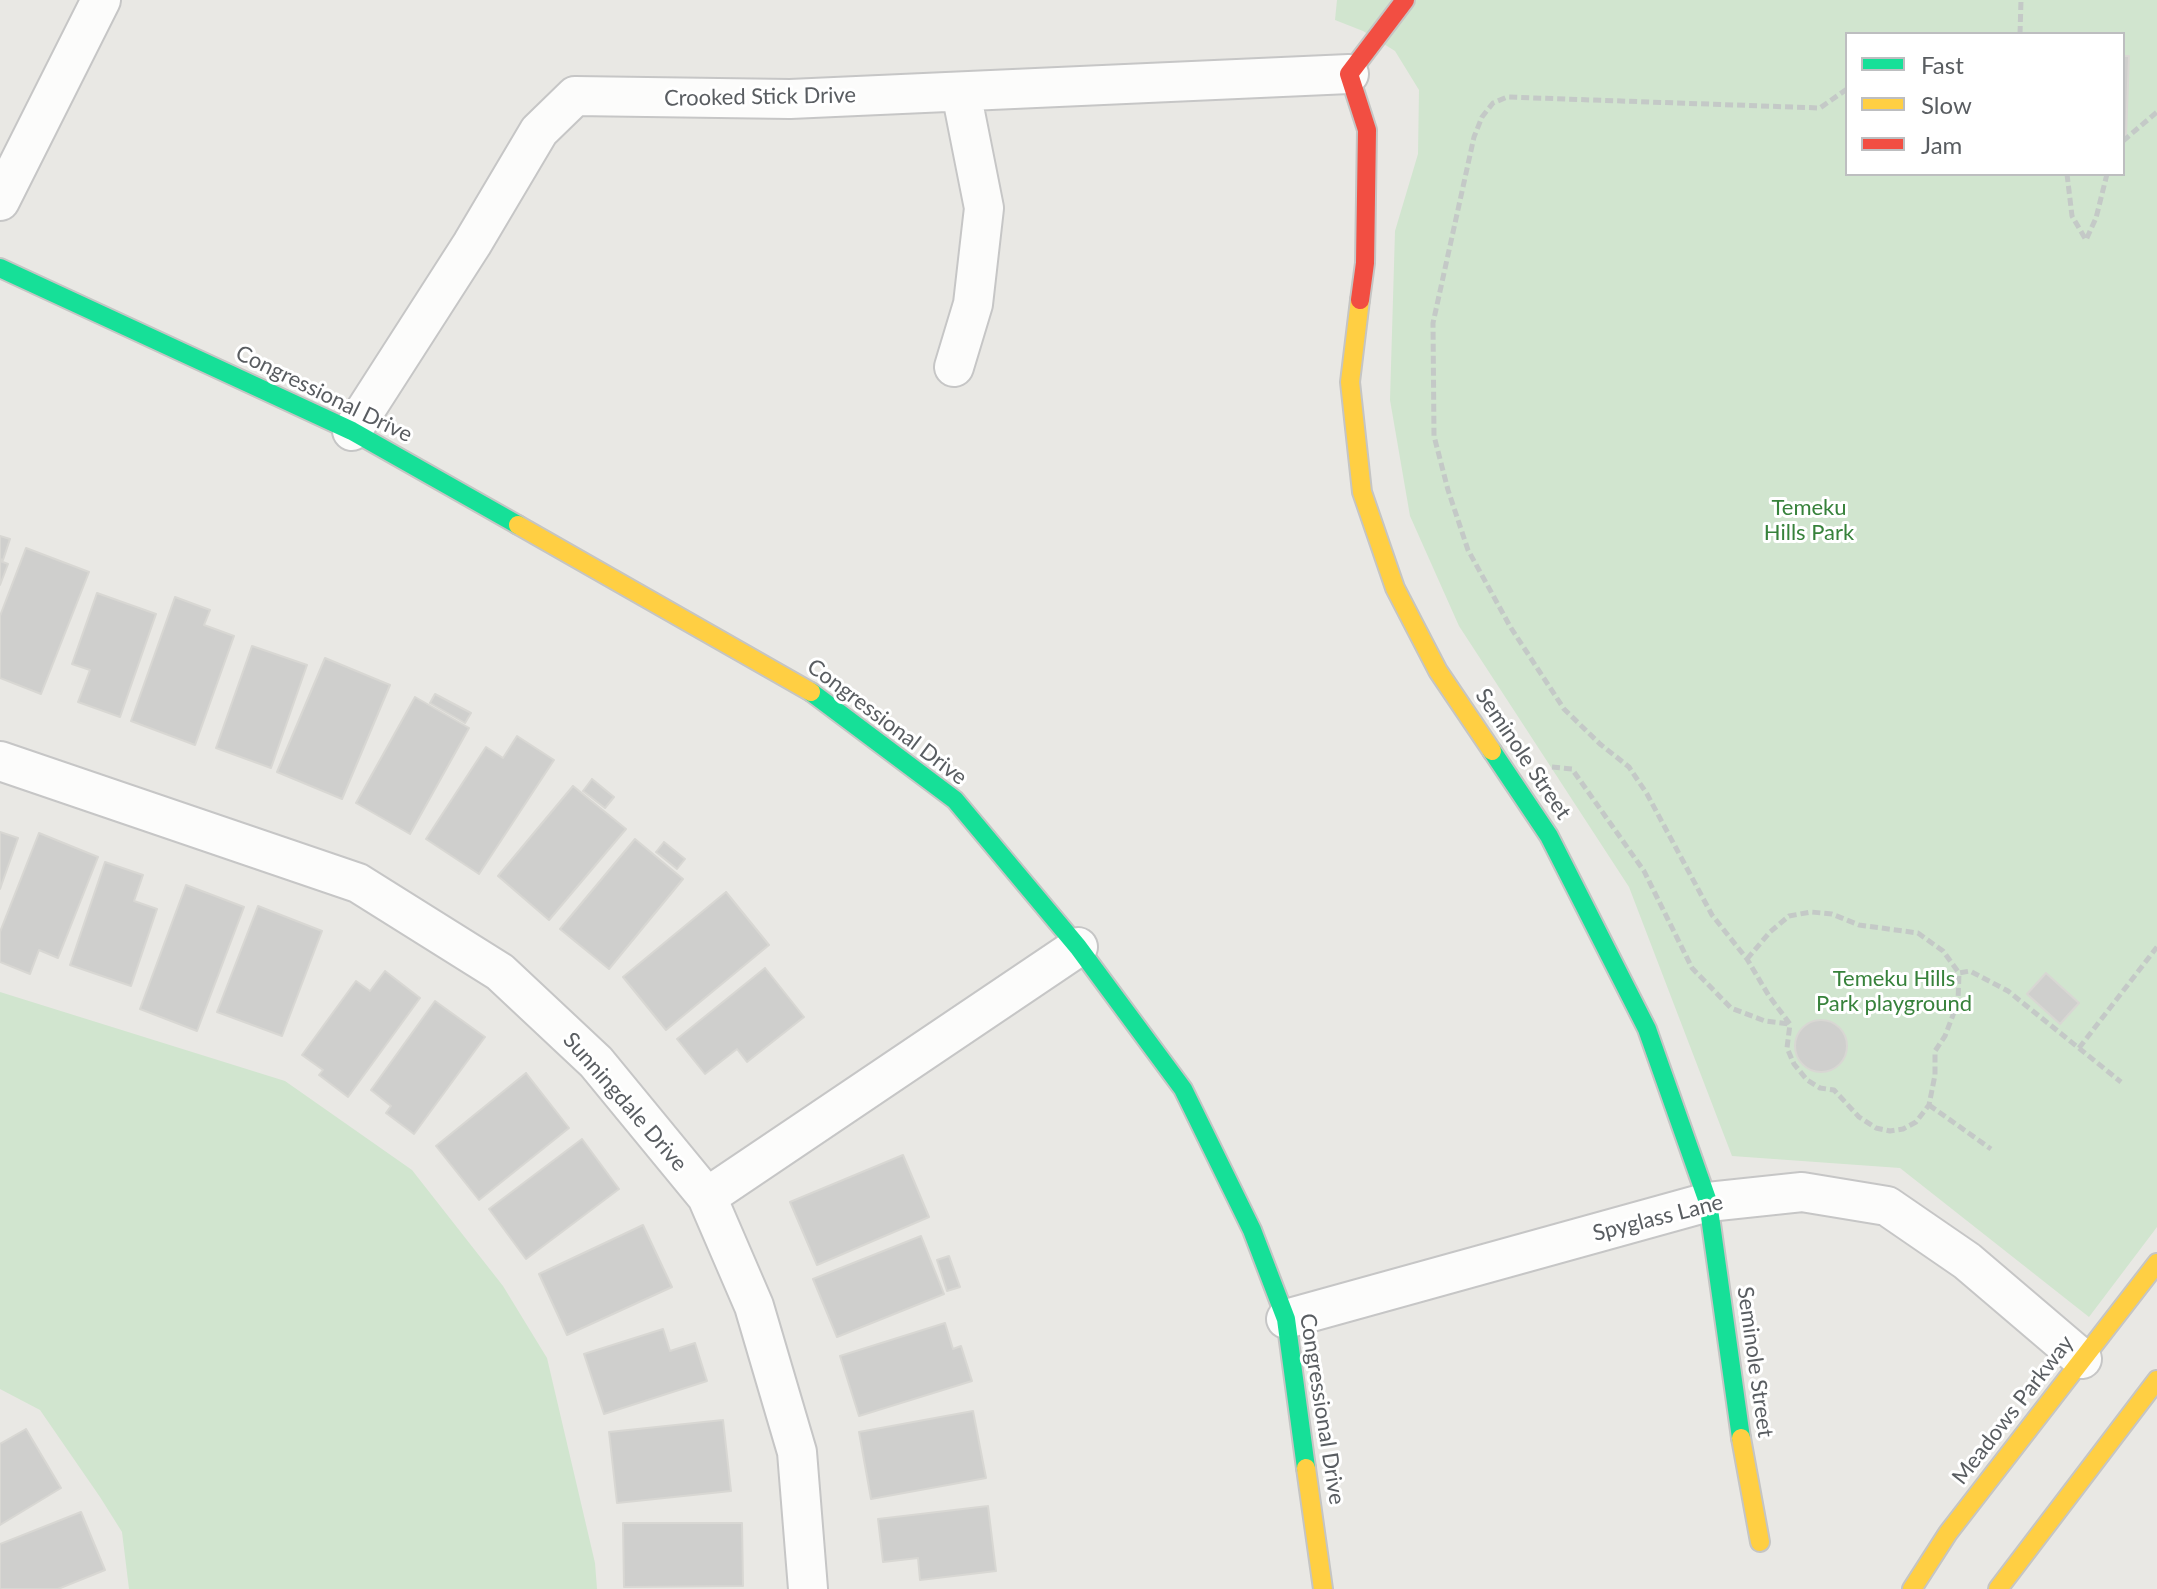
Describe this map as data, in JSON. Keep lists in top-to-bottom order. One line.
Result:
{"streets":{"street":["Crooked Stick Drive","Congressional Drive","Seminole Street","Sunningdale Drive","Spyglass Lane","Meadows Parkway"]},"crossings":[["Crooked Stick Drive","Congressional Drive"],["Crooked Stick Drive","Seminole Street"],["Congressional Drive","Spyglass Lane"],["Seminole Street","Spyglass Lane"],["Spyglass Lane","Meadows Parkway"]],"parks":["Temeku Hills Park","Temeku Hills Park playground"],"legend":["Fast","Slow","Jam"]}
